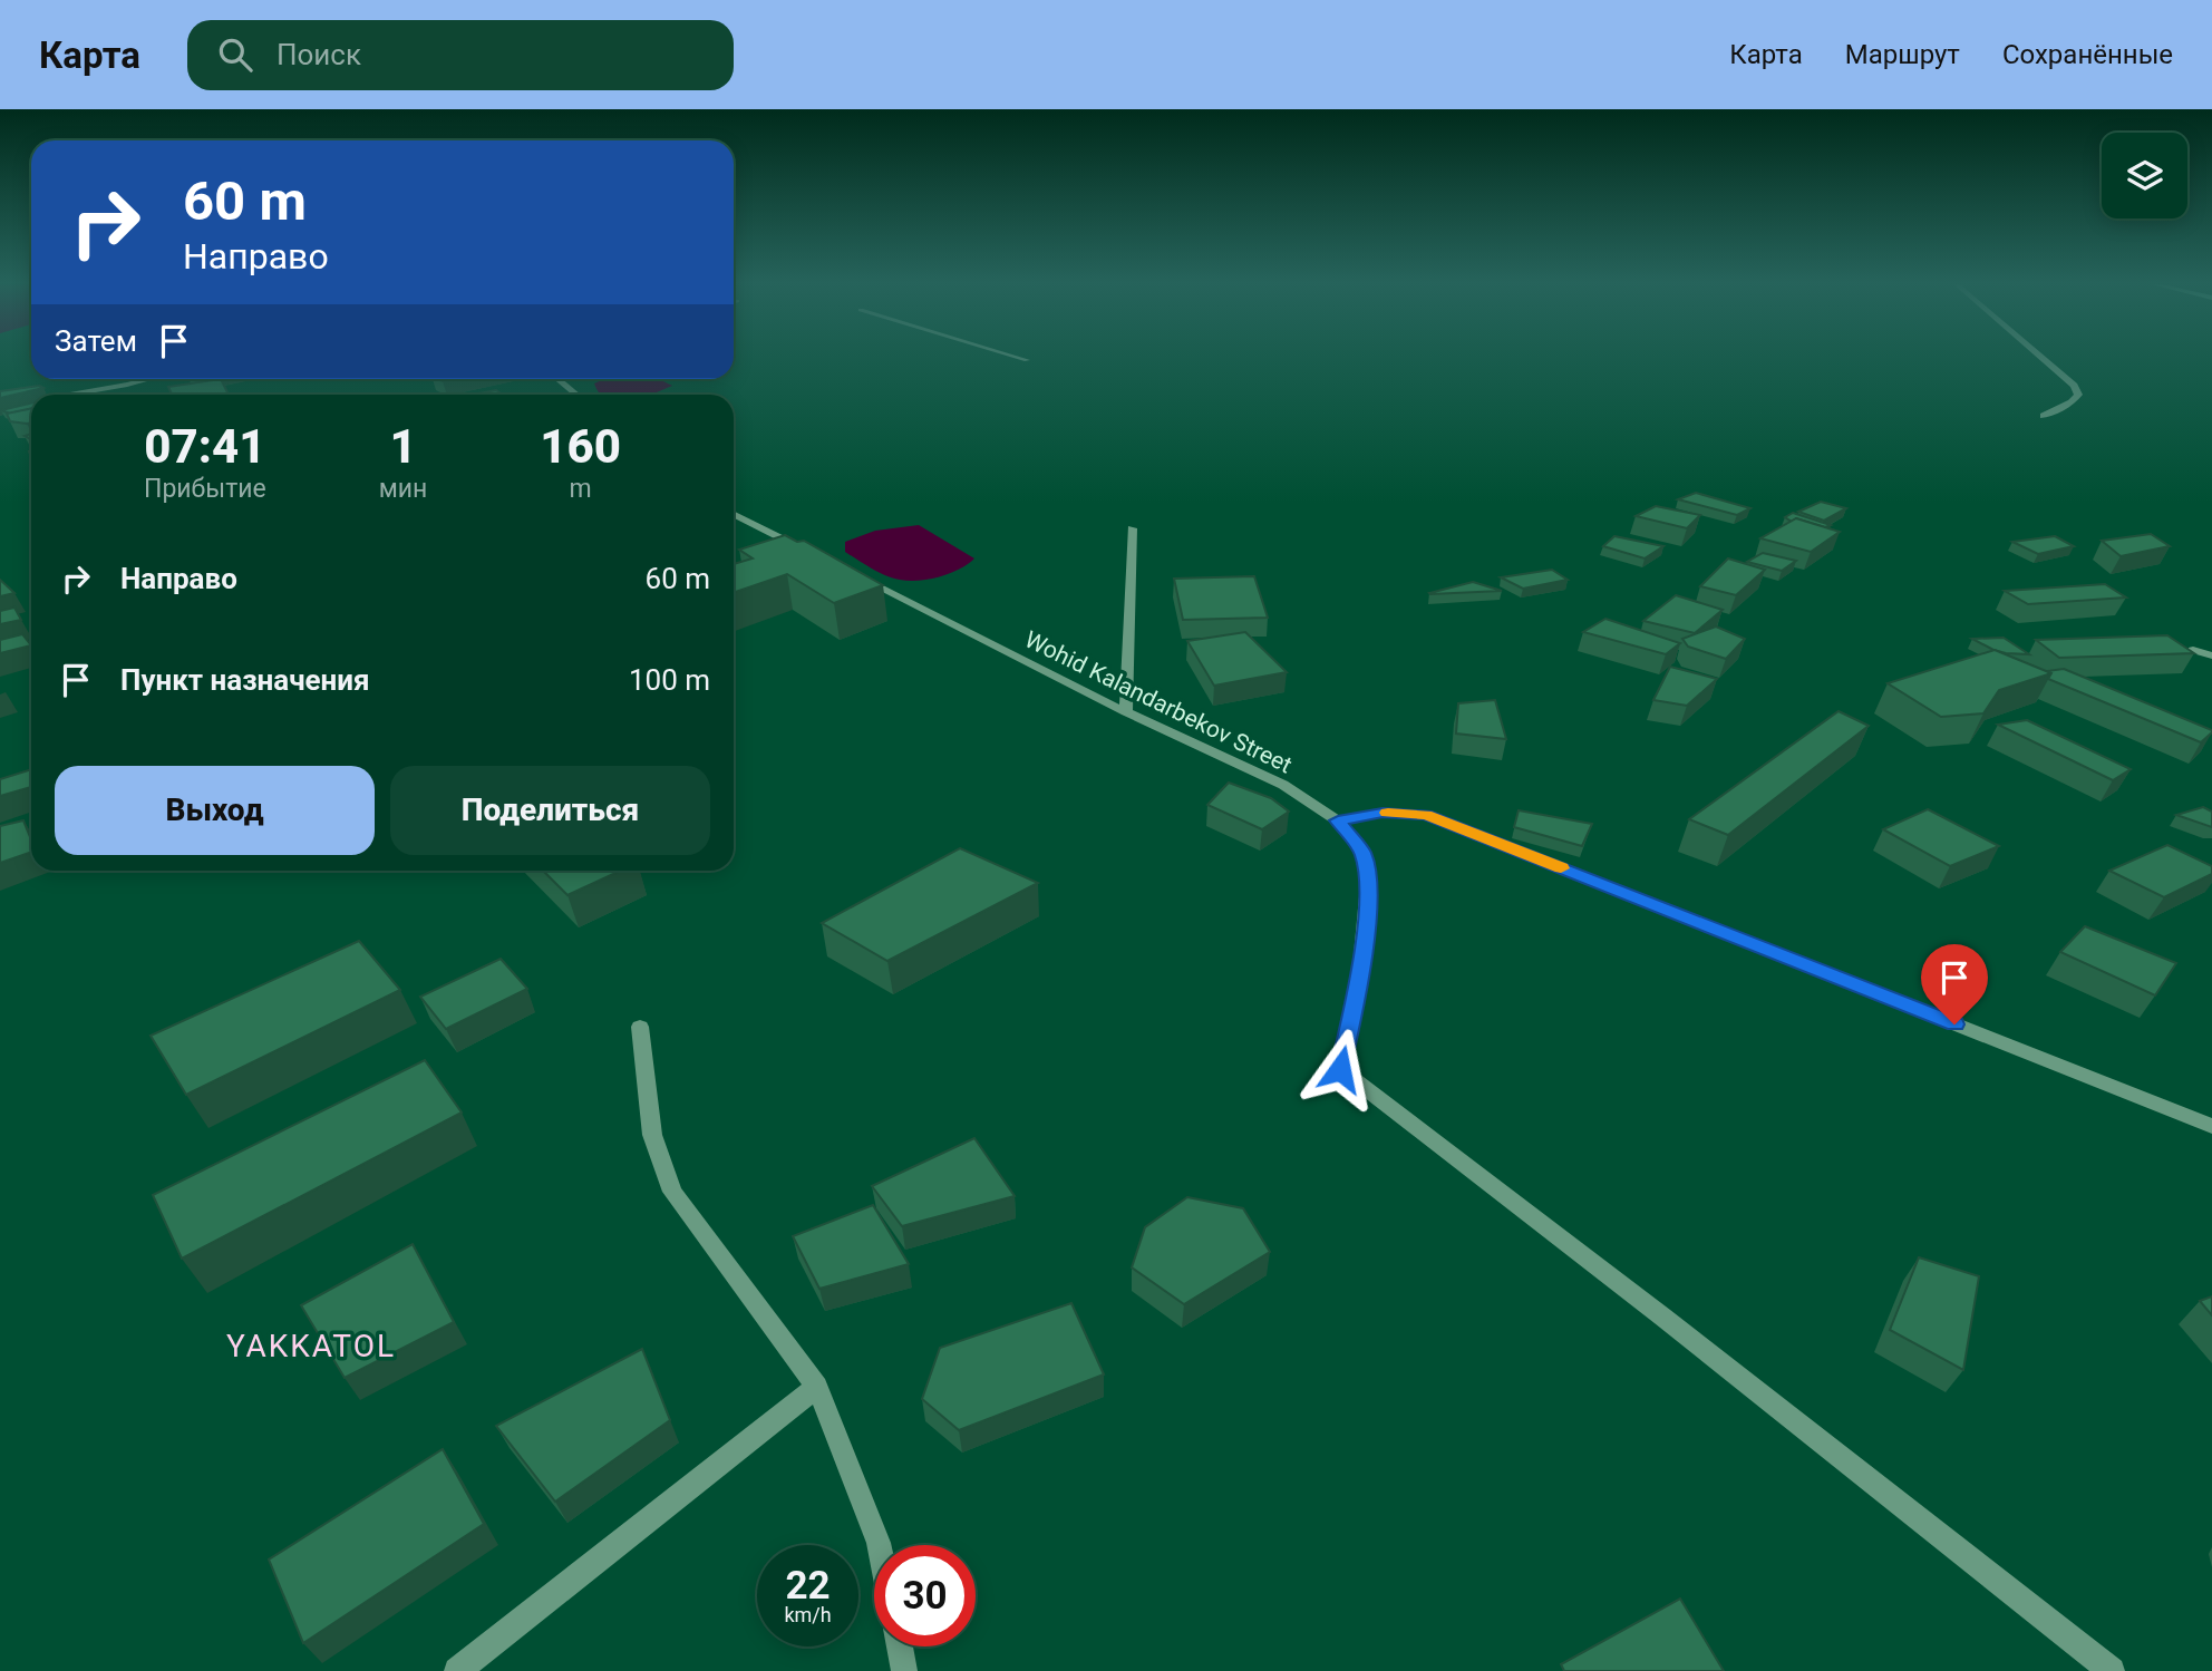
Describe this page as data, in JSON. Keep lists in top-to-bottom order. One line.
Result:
{"streets":{"street":["Wohid Kalandarbekov Street"]},"districts":["YAKKATOL"],"page":{"header":"Карта","search":"Поиск","nav":["Карта","Маршрут","Сохранённые"],"turn":["60 m","Направо"],"then":"Затем","eta":["07:41","Прибытие","1","мин","160","m"],"list":[{"name":"Направо","value":"60 m"},{"name":"Пункт назначения","value":"100 m"}],"buttons":["Выход","Поделиться"],"speed":"22 km/h","limit":"30"}}
